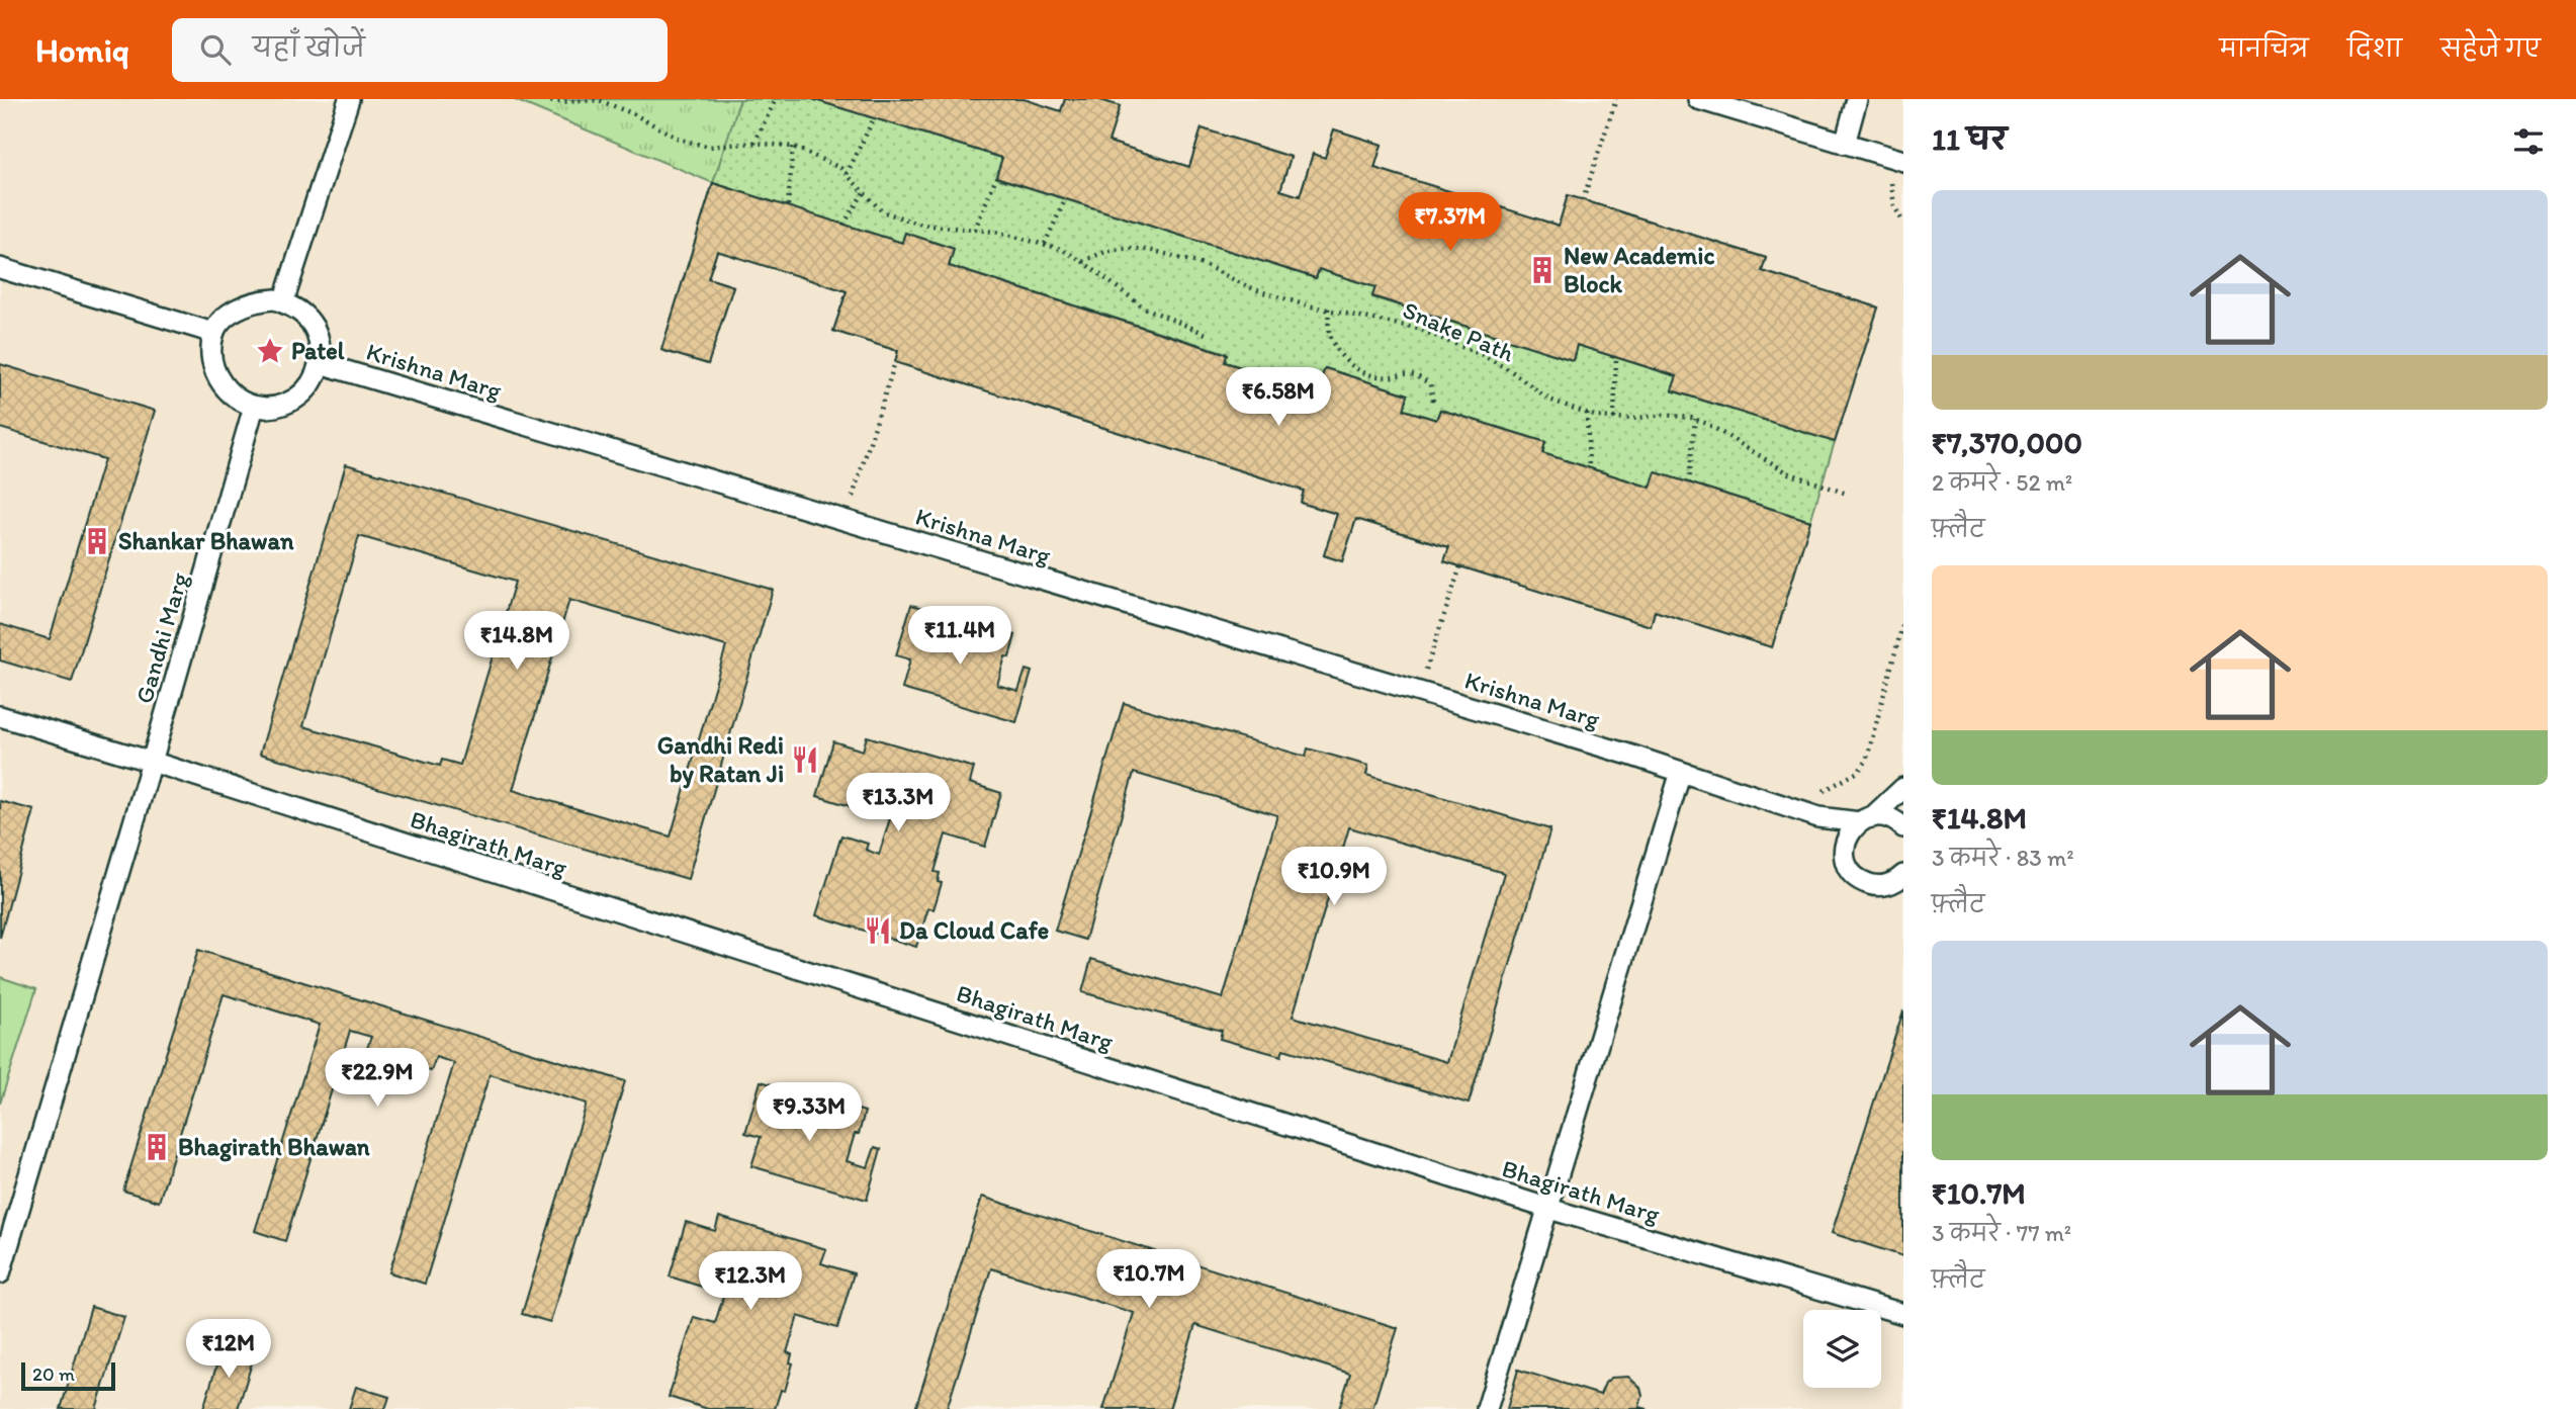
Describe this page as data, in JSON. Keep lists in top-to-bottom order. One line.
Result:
{"streets":{"lane":["Krishna Marg","Gandhi Marg","Bhagirath Marg"],"path":["Snake Path"]},"crossings":[["Krishna Marg","Gandhi Marg"],["Gandhi Marg","Bhagirath Marg"]],"places":{"building":["New Academic Block","Shankar Bhawan","Bhagirath Bhawan"],"place":["Patel"],"restaurant":["Gandhi Redi by Ratan Ji","Da Cloud Cafe"]},"scale_bar":"20 m","page":{"header":"Homiq","search":"यहाँ खोजें","nav":["मानचित्र","दिशा","सहेजे गए"],"heading":"11 घर","list":[{"name":"₹7,370,000","note":"2 कमरे · 52 m² · फ़्लैट"},{"name":"₹14.8M","note":"3 कमरे · 83 m² · फ़्लैट"},{"name":"₹10.7M","note":"3 कमरे · 77 m² · फ़्लैट"}],"price":["₹7.37M","₹6.58M","₹11.4M","₹14.8M","₹13.3M","₹10.9M","₹22.9M","₹9.33M","₹10.7M","₹12.3M","₹12M"],"scale":"20 m"}}
